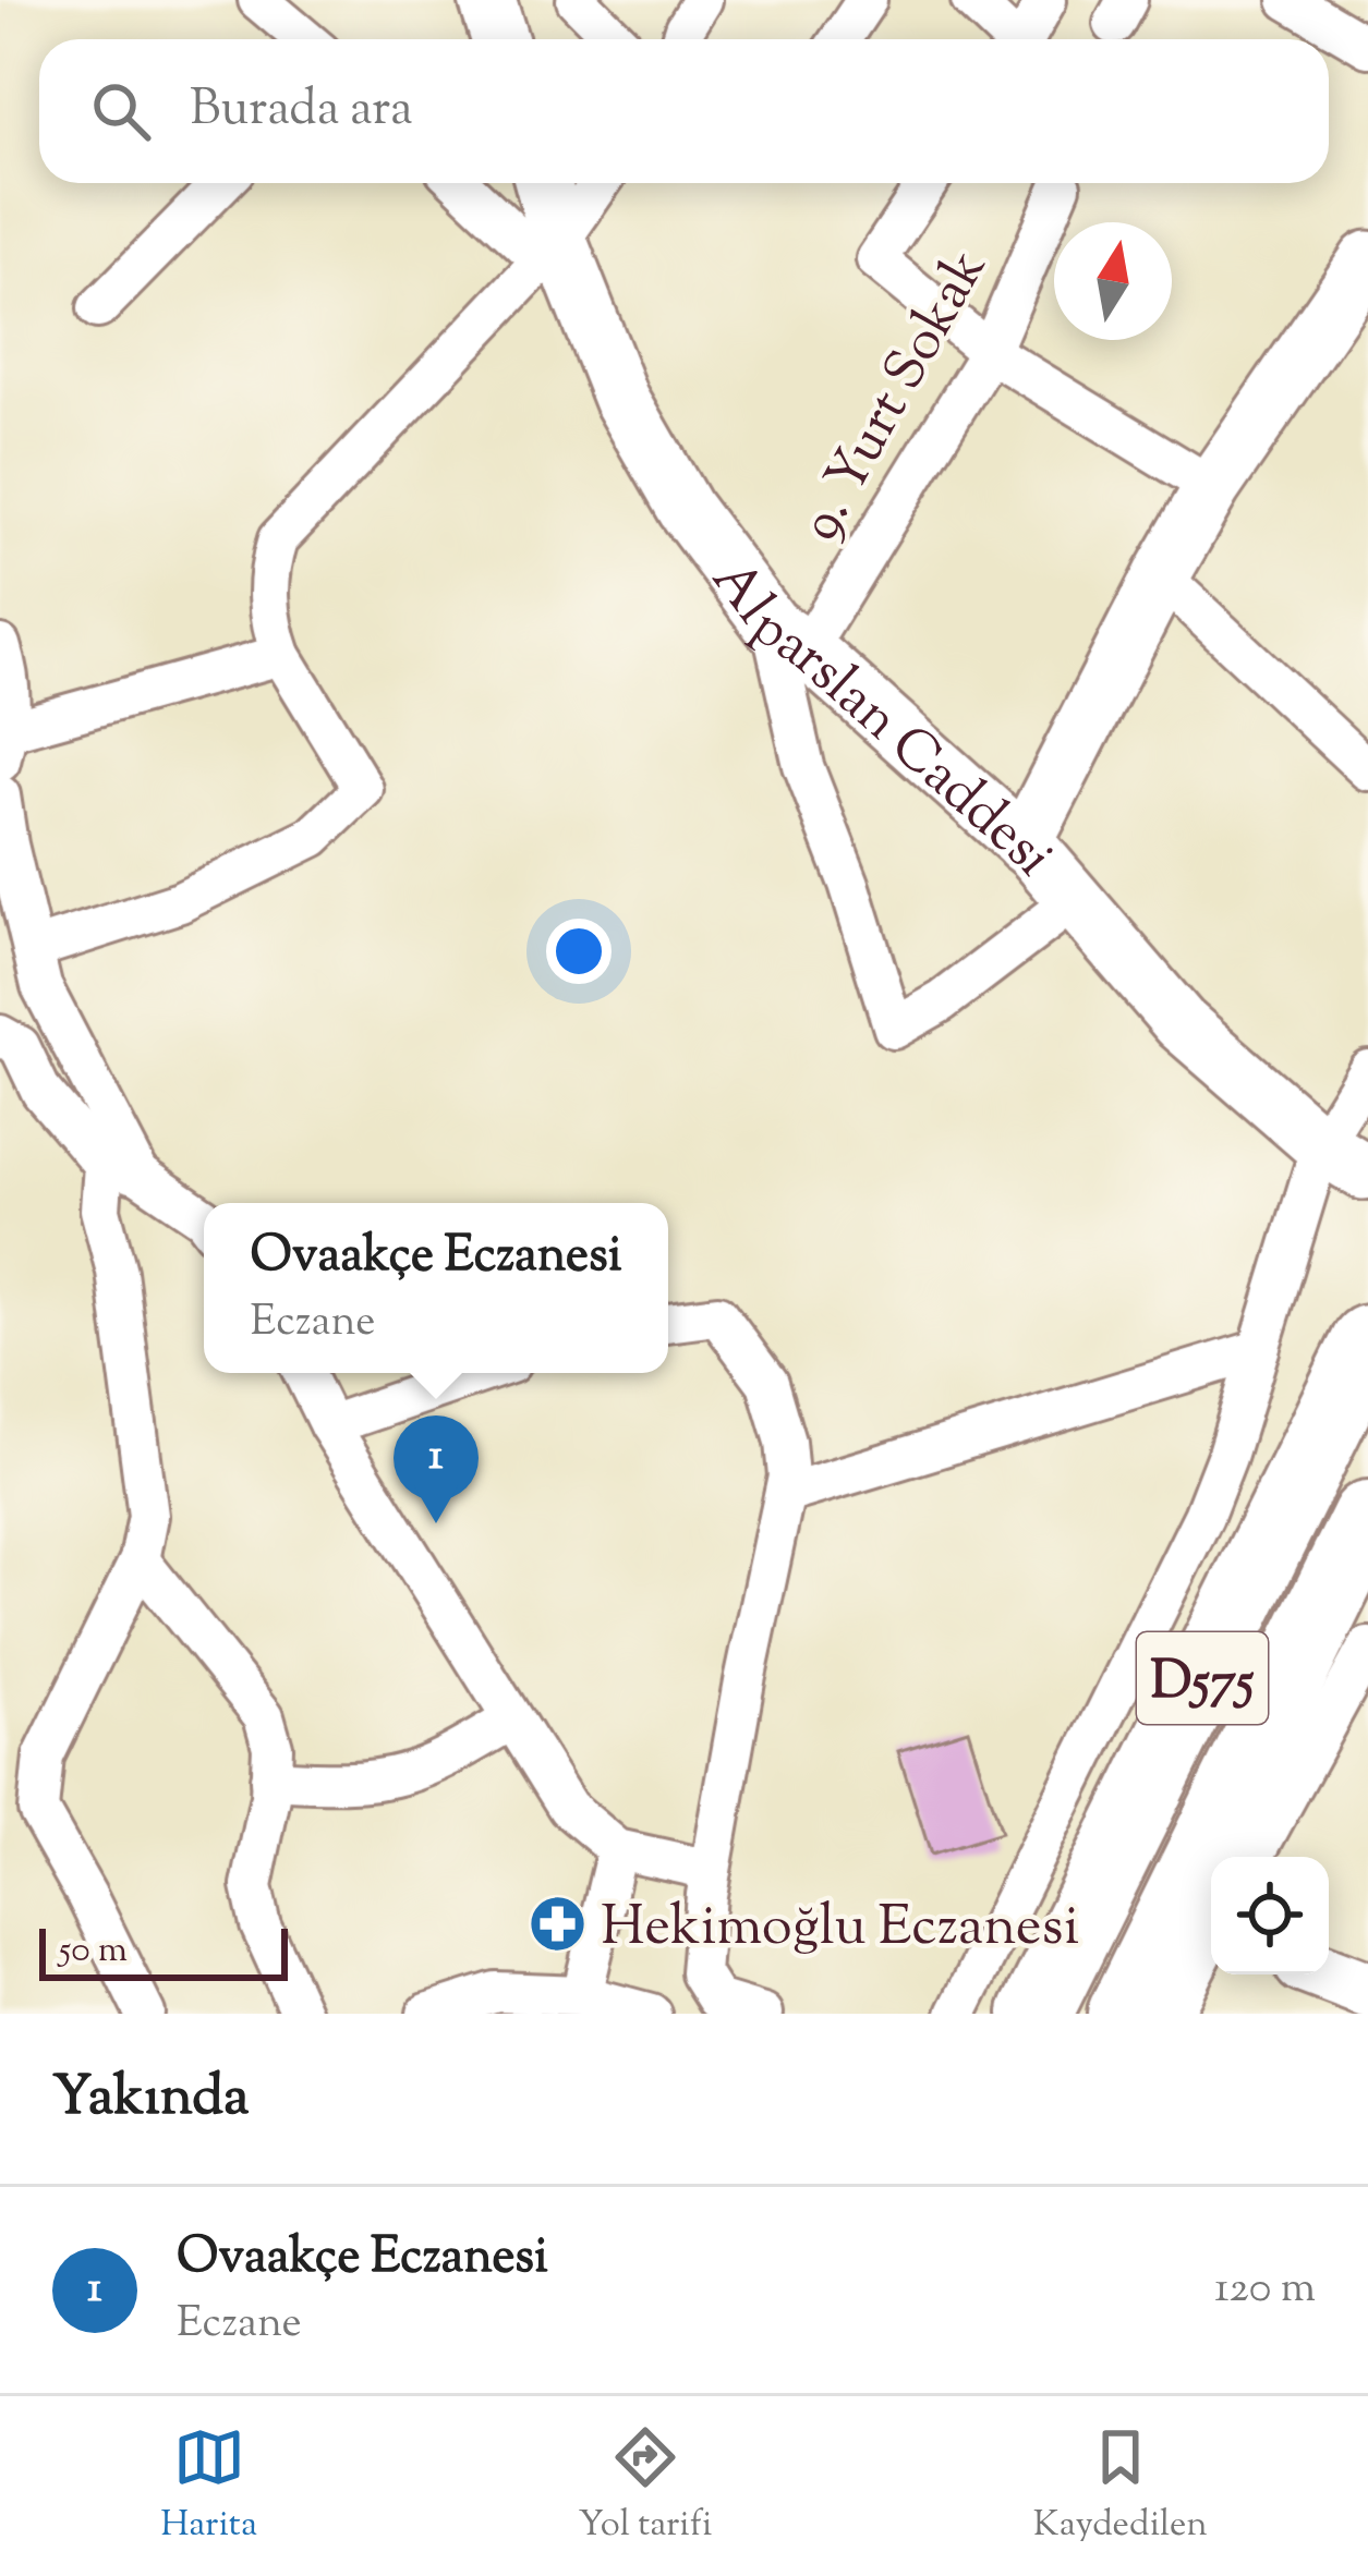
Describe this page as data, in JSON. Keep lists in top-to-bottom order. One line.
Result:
{"streets":{"highway":["D575"],"street":["9. Yurt Sokak","Alparslan Caddesi"]},"crossings":[["9. Yurt Sokak","Alparslan Caddesi"]],"places":{"pharmacy":["Hekimoğlu Eczanesi"]},"scale_bar":"50 m","north":"top","page":{"search":"Burada ara","popup":["Ovaakçe Eczanesi","Eczane"],"pins":"1","scale":"50 m","heading":"Yakında","list":[{"mark":"1","name":"Ovaakçe Eczanesi","note":"Eczane","value":"120 m"}],"nav":["Harita","Yol tarifi","Kaydedilen"]}}
